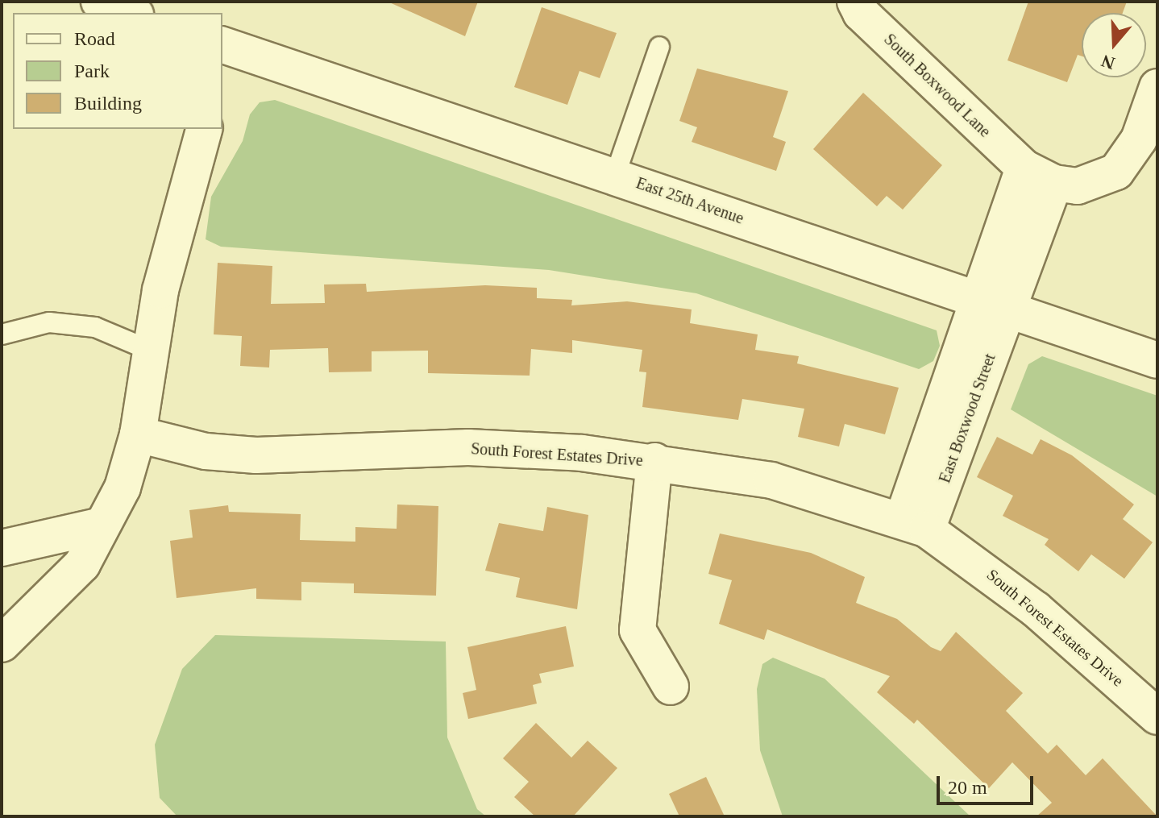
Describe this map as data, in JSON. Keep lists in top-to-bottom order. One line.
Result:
{"streets":{"street":["South Boxwood Lane","East 25th Avenue","East Boxwood Street","South Forest Estates Drive"]},"crossings":[["East 25th Avenue","East Boxwood Street"],["East Boxwood Street","South Forest Estates Drive"]],"legend":["Road","Park","Building"],"scale_bar":"20 m","north":"bottom"}
